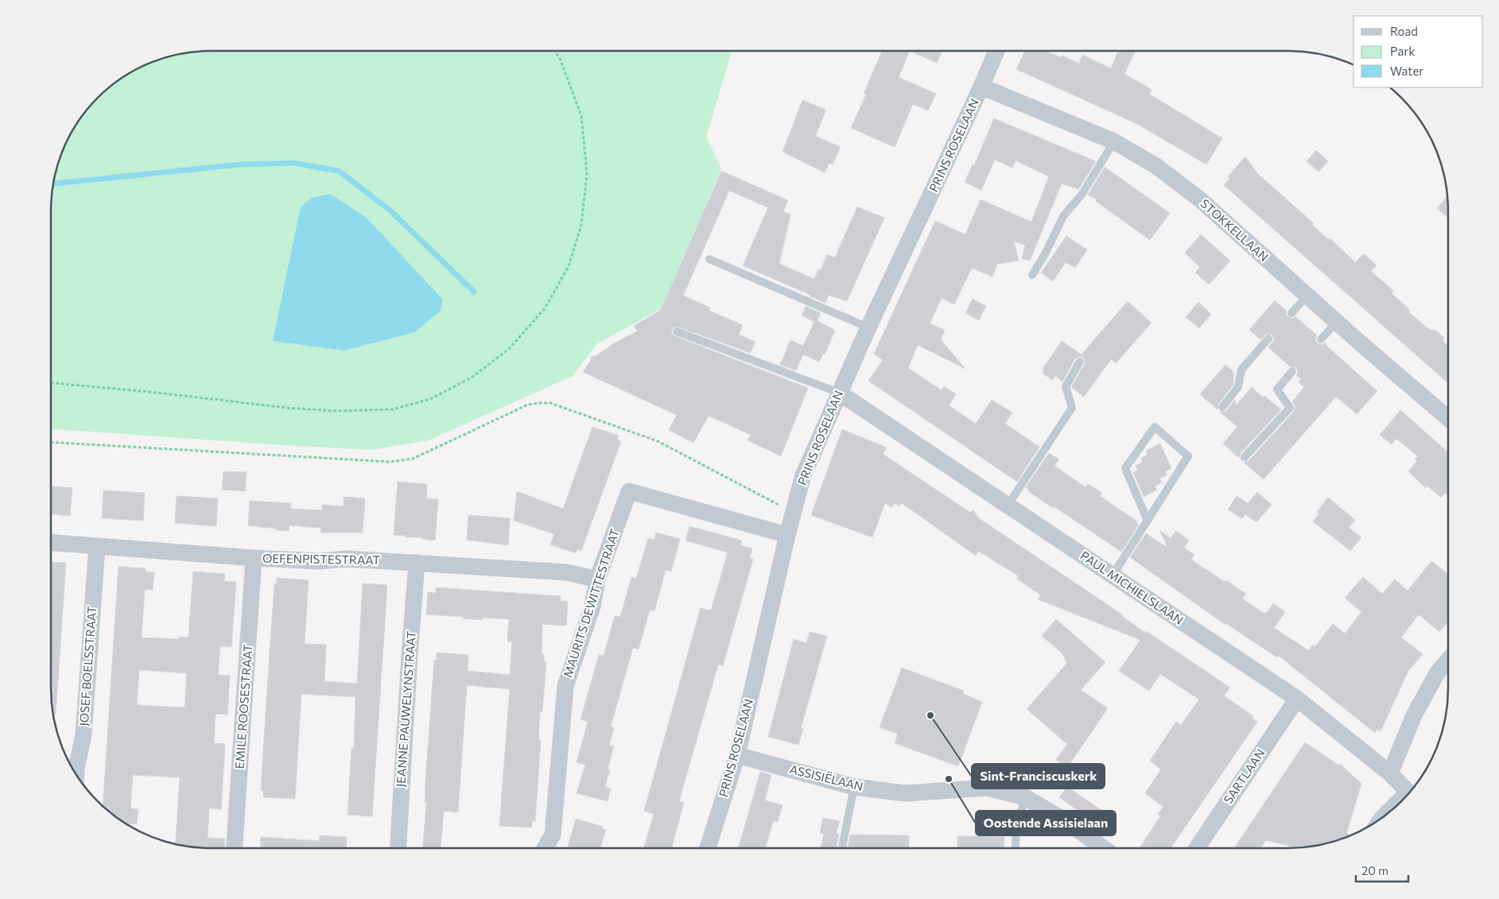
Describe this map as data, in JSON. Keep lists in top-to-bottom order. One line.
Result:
{"streets":{"street":["PRINS ROSELAAN","STOKKELLAAN","OEFENPISTESTRAAT","PAUL MICHIELSLAAN","MAURITS DEWITTESTRAAT","JOSEF BOELSSTRAAT","EMILE ROOSESTRAAT","JEANNE PAUWELYNSTRAAT","SARTLAAN","ASSISIËLAAN"]},"crossings":[["PRINS ROSELAAN","STOKKELLAAN"],["PRINS ROSELAAN","PAUL MICHIELSLAAN"],["PRINS ROSELAAN","MAURITS DEWITTESTRAAT"],["PRINS ROSELAAN","ASSISIËLAAN"],["OEFENPISTESTRAAT","MAURITS DEWITTESTRAAT"],["OEFENPISTESTRAAT","JOSEF BOELSSTRAAT"],["OEFENPISTESTRAAT","EMILE ROOSESTRAAT"],["OEFENPISTESTRAAT","JEANNE PAUWELYNSTRAAT"],["PAUL MICHIELSLAAN","SARTLAAN"]],"places":["Sint-Franciscuskerk","Oostende Assisielaan"],"legend":["Road","Park","Water"],"scale_bar":"20 m"}
